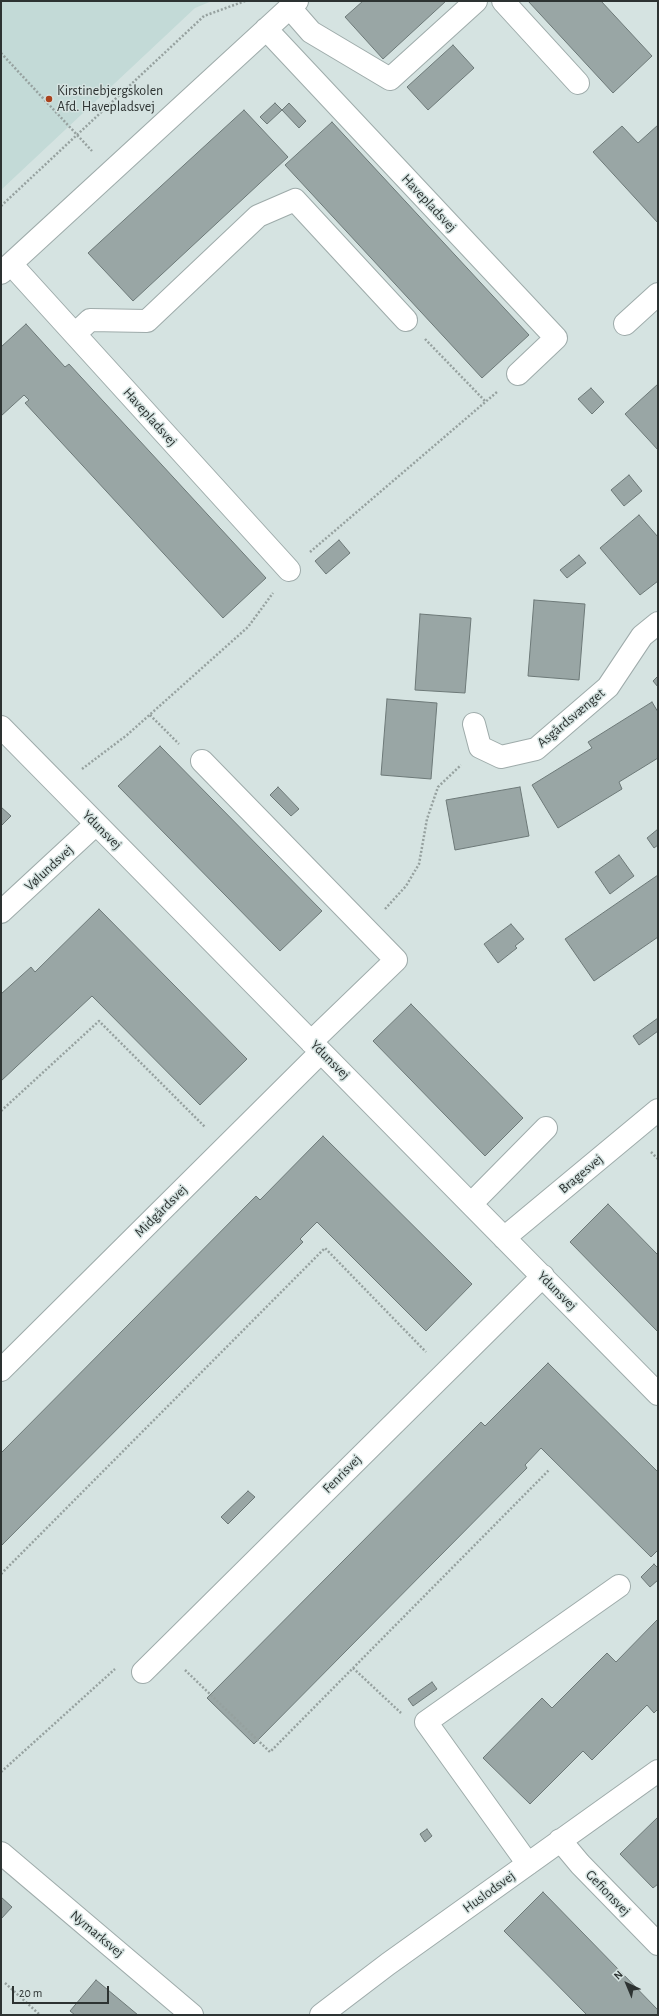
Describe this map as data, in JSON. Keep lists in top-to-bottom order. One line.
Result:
{"streets":{"street":["Havepladsvej","Asgårdsvænget","Ydunsvej","Vølundsvej","Bragesvej","Midgårdsvej","Fenrisvej","Huslodsvej","Gefionsvej","Nymarksvej"]},"crossings":[["Ydunsvej","Vølundsvej"],["Ydunsvej","Bragesvej"],["Ydunsvej","Midgårdsvej"],["Ydunsvej","Fenrisvej"],["Huslodsvej","Gefionsvej"]],"places":["Kirstinebjergskolen Afd. Havepladsvej"],"scale_bar":"20 m","north":"top left"}
